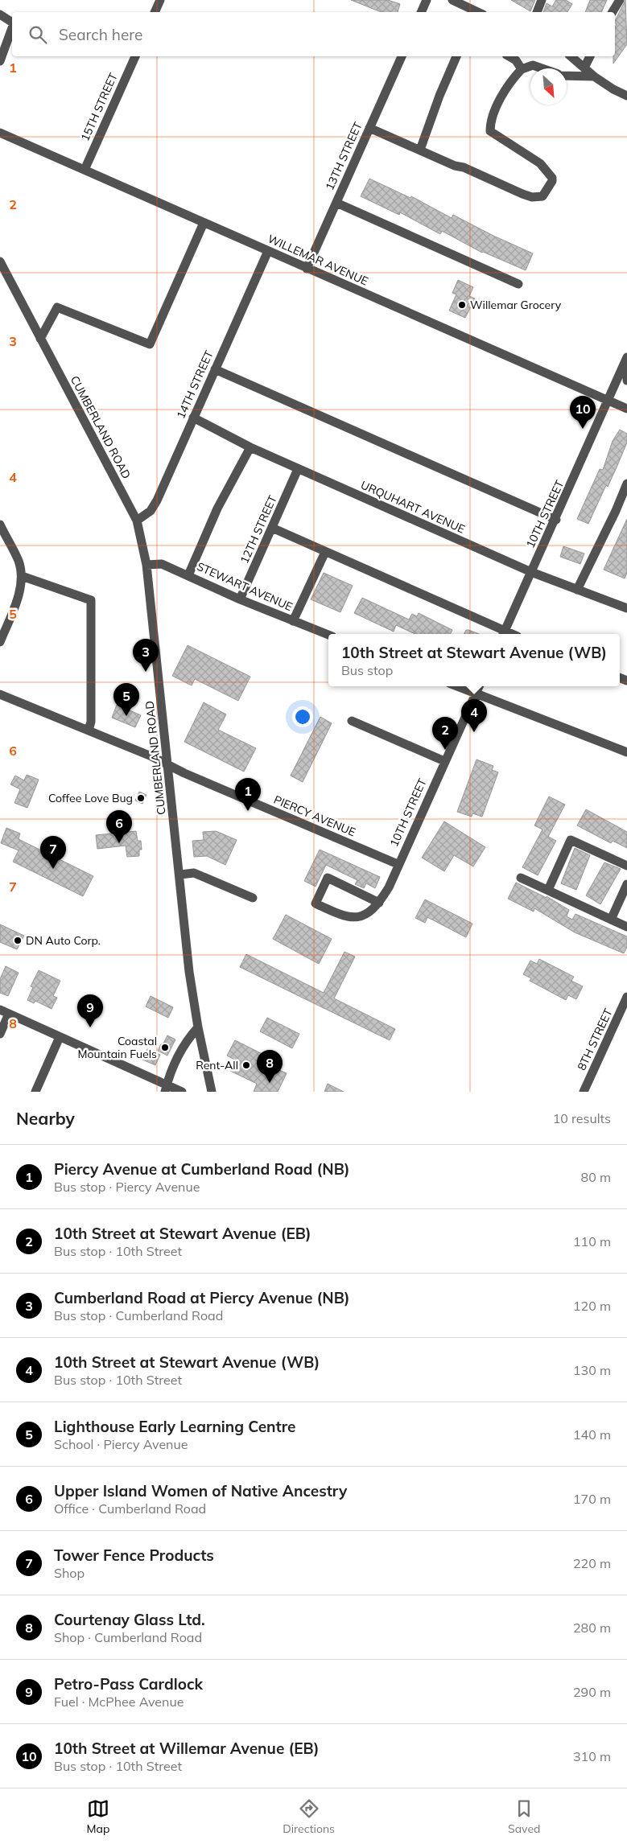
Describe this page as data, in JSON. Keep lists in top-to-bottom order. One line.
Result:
{"streets":{"street":["15TH STREET","13TH STREET","WILLEMAR AVENUE","14TH STREET","CUMBERLAND ROAD","URQUHART AVENUE","10TH STREET","12TH STREET","STEWART AVENUE","PIERCY AVENUE","8TH STREET"]},"crossings":[["15TH STREET","WILLEMAR AVENUE"],["13TH STREET","WILLEMAR AVENUE"],["WILLEMAR AVENUE","14TH STREET"],["WILLEMAR AVENUE","10TH STREET"],["14TH STREET","CUMBERLAND ROAD"],["14TH STREET","URQUHART AVENUE"],["CUMBERLAND ROAD","STEWART AVENUE"],["CUMBERLAND ROAD","PIERCY AVENUE"],["URQUHART AVENUE","10TH STREET"],["URQUHART AVENUE","12TH STREET"],["10TH STREET","PIERCY AVENUE"],["12TH STREET","STEWART AVENUE"]],"places":["Willemar Grocery","Coffee Love Bug","DN Auto Corp.","Coastal Mountain Fuels","Rent-All"],"north":"bottom right","page":{"search":"Search here","pins":["10","3","5","4","2","1","6","7","9","8"],"popup":["10th Street at Stewart Avenue (WB)","Bus stop"],"heading":["Nearby","10 results"],"list":[{"mark":"1","name":"Piercy Avenue at Cumberland Road (NB)","note":"Bus stop · Piercy Avenue","value":"80 m"},{"mark":"2","name":"10th Street at Stewart Avenue (EB)","note":"Bus stop · 10th Street","value":"110 m"},{"mark":"3","name":"Cumberland Road at Piercy Avenue (NB)","note":"Bus stop · Cumberland Road","value":"120 m"},{"mark":"4","name":"10th Street at Stewart Avenue (WB)","note":"Bus stop · 10th Street","value":"130 m"},{"mark":"5","name":"Lighthouse Early Learning Centre","note":"School · Piercy Avenue","value":"140 m"},{"mark":"6","name":"Upper Island Women of Native Ancestry","note":"Office · Cumberland Road","value":"170 m"},{"mark":"7","name":"Tower Fence Products","note":"Shop","value":"220 m"},{"mark":"8","name":"Courtenay Glass Ltd.","note":"Shop · Cumberland Road","value":"280 m"},{"mark":"9","name":"Petro-Pass Cardlock","note":"Fuel · McPhee Avenue","value":"290 m"},{"mark":"10","name":"10th Street at Willemar Avenue (EB)","note":"Bus stop · 10th Street","value":"310 m"}],"nav":["Map","Directions","Saved"]},"grid":{"rows":["1","2","3","4","5","6","7","8"]}}
